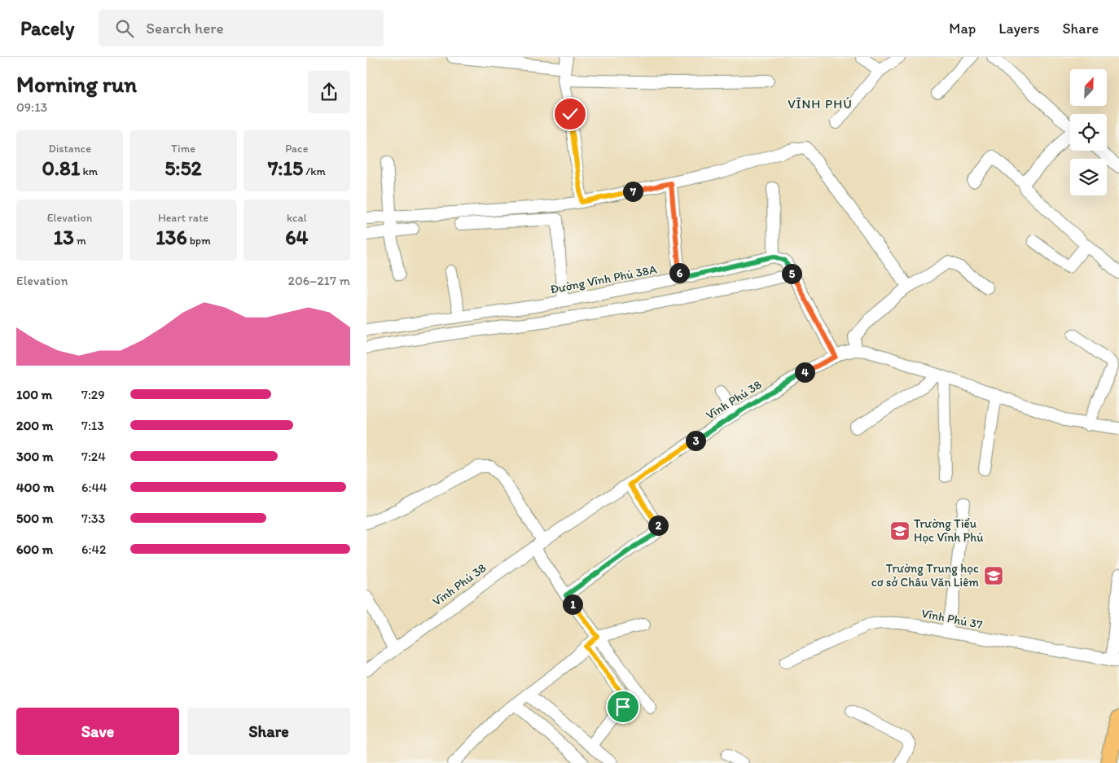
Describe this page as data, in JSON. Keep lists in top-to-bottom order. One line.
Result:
{"streets":{"street":["Đường Vĩnh Phú 38A","Vĩnh Phú 38","Vĩnh Phú 37"]},"districts":["VĨNH PHÚ"],"places":{"school or university":["Trường Tiểu Học Vĩnh Phú","Trường Trung học cơ sở Châu Văn Liêm"]},"north":"top right","page":{"header":"Pacely","search":"Search here","nav":["Map","Layers","Share"],"heading":["Morning run","09:13"],"stats":[["Distance","0.81 km"],["Time","5:52"],["Pace","7:15 /km"],["Elevation","13 m"],["Heart rate","136 bpm"],["kcal","64"]],"pins":["7","6","5","4","3","2","1"],"chart":["Elevation","206–217 m"],"list":[{"name":"100 m","note":"7:29"},{"name":"200 m","note":"7:13"},{"name":"300 m","note":"7:24"},{"name":"400 m","note":"6:44"},{"name":"500 m","note":"7:33"},{"name":"600 m","note":"6:42"}],"buttons":["Save","Share"]}}
